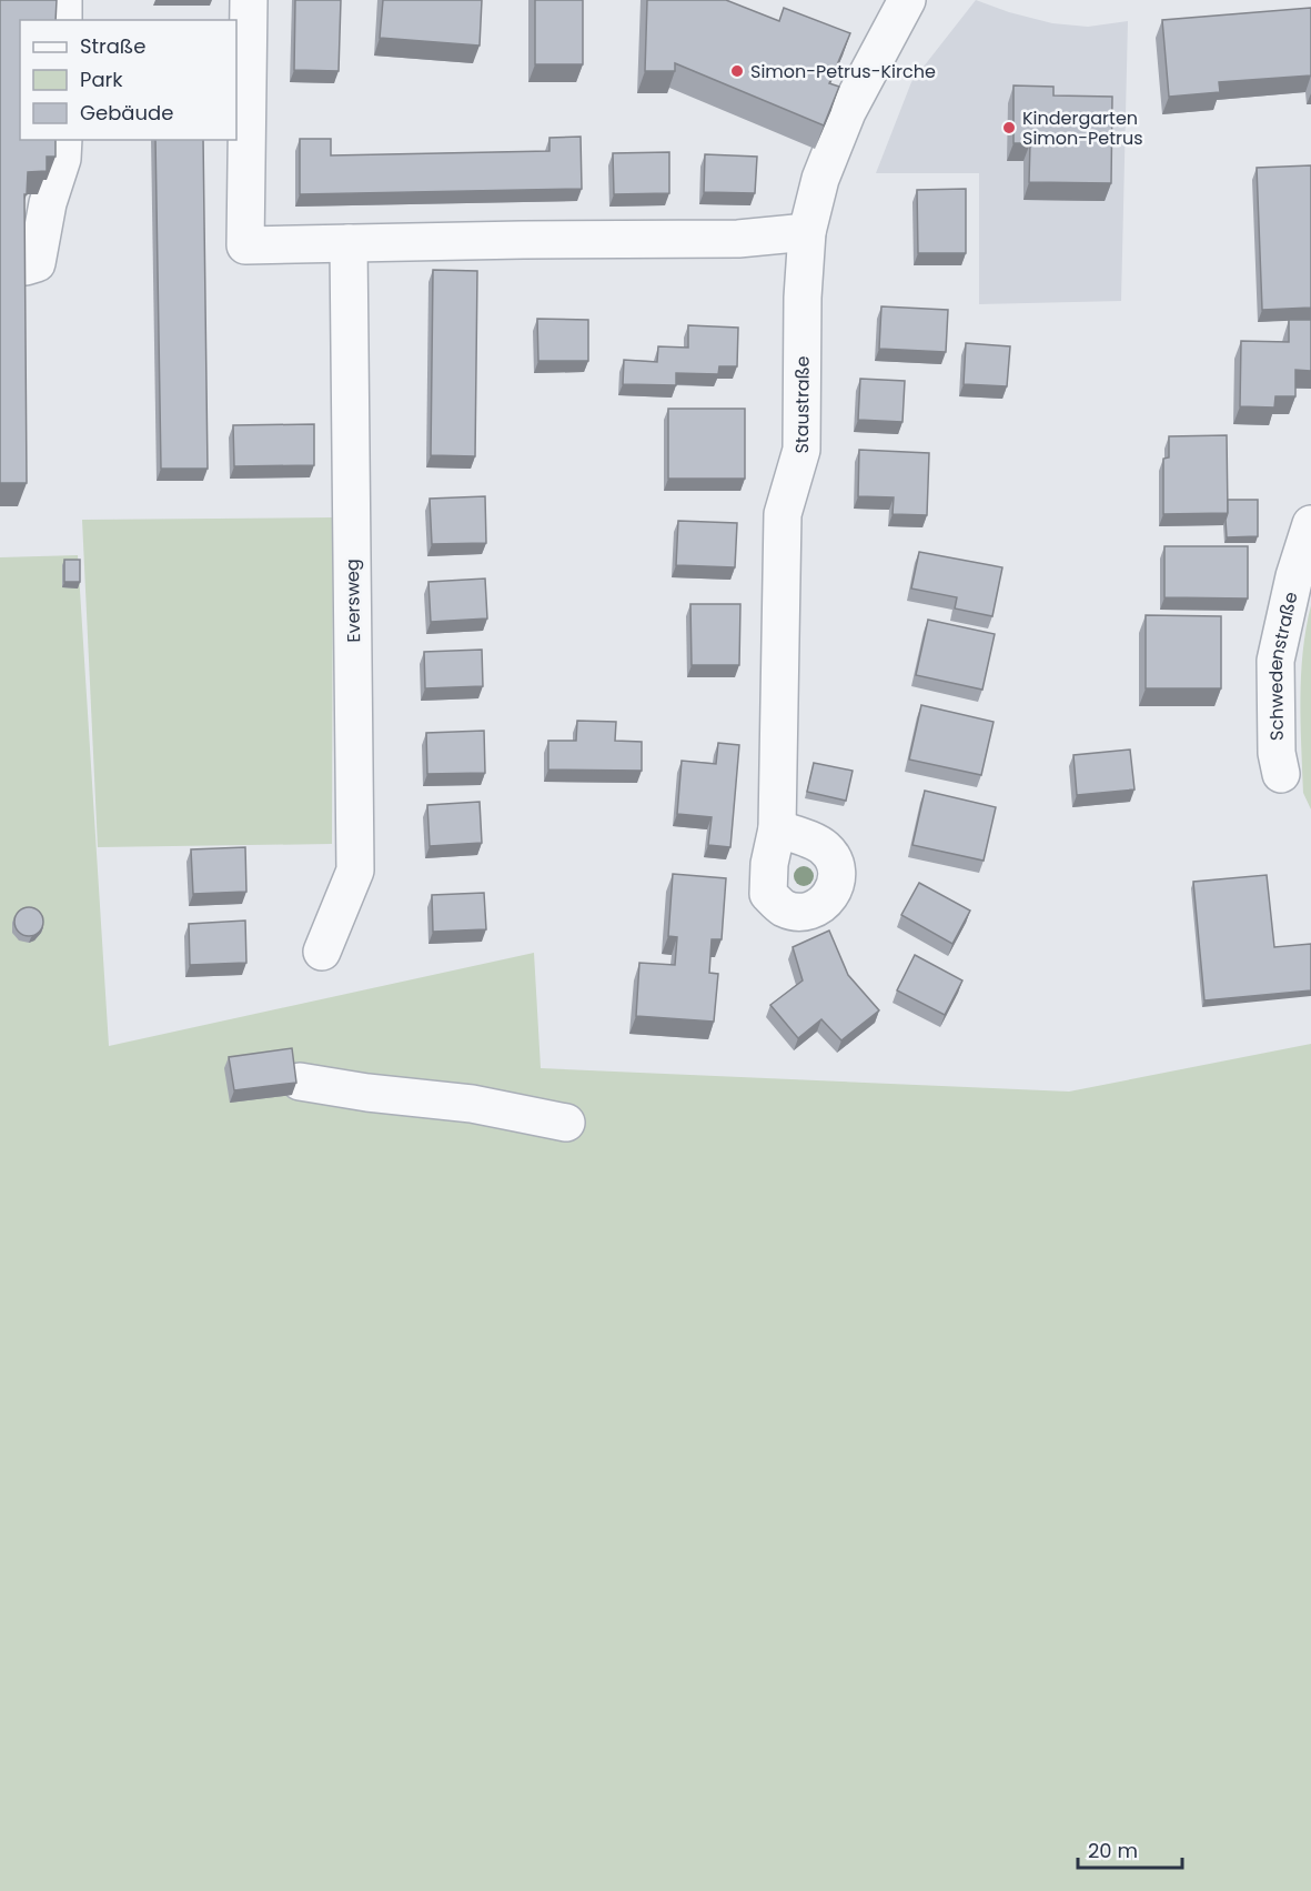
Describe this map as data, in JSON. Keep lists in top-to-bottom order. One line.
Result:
{"streets":{"street":["Staustraße","Eversweg","Schwedenstraße"]},"places":["Simon-Petrus-Kirche","Kindergarten Simon-Petrus"],"legend":["Straße","Park","Gebäude"],"scale_bar":"20 m"}
